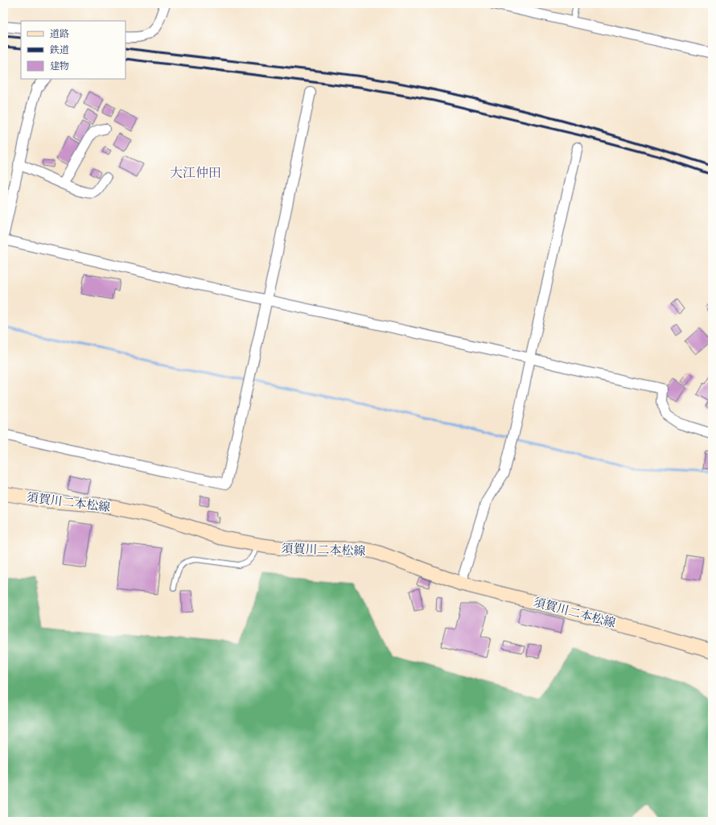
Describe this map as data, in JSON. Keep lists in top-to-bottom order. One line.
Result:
{"streets":{"main road":["須賀川二本松線"]},"districts":["大江仲田"],"legend":["道路","鉄道","建物"]}
